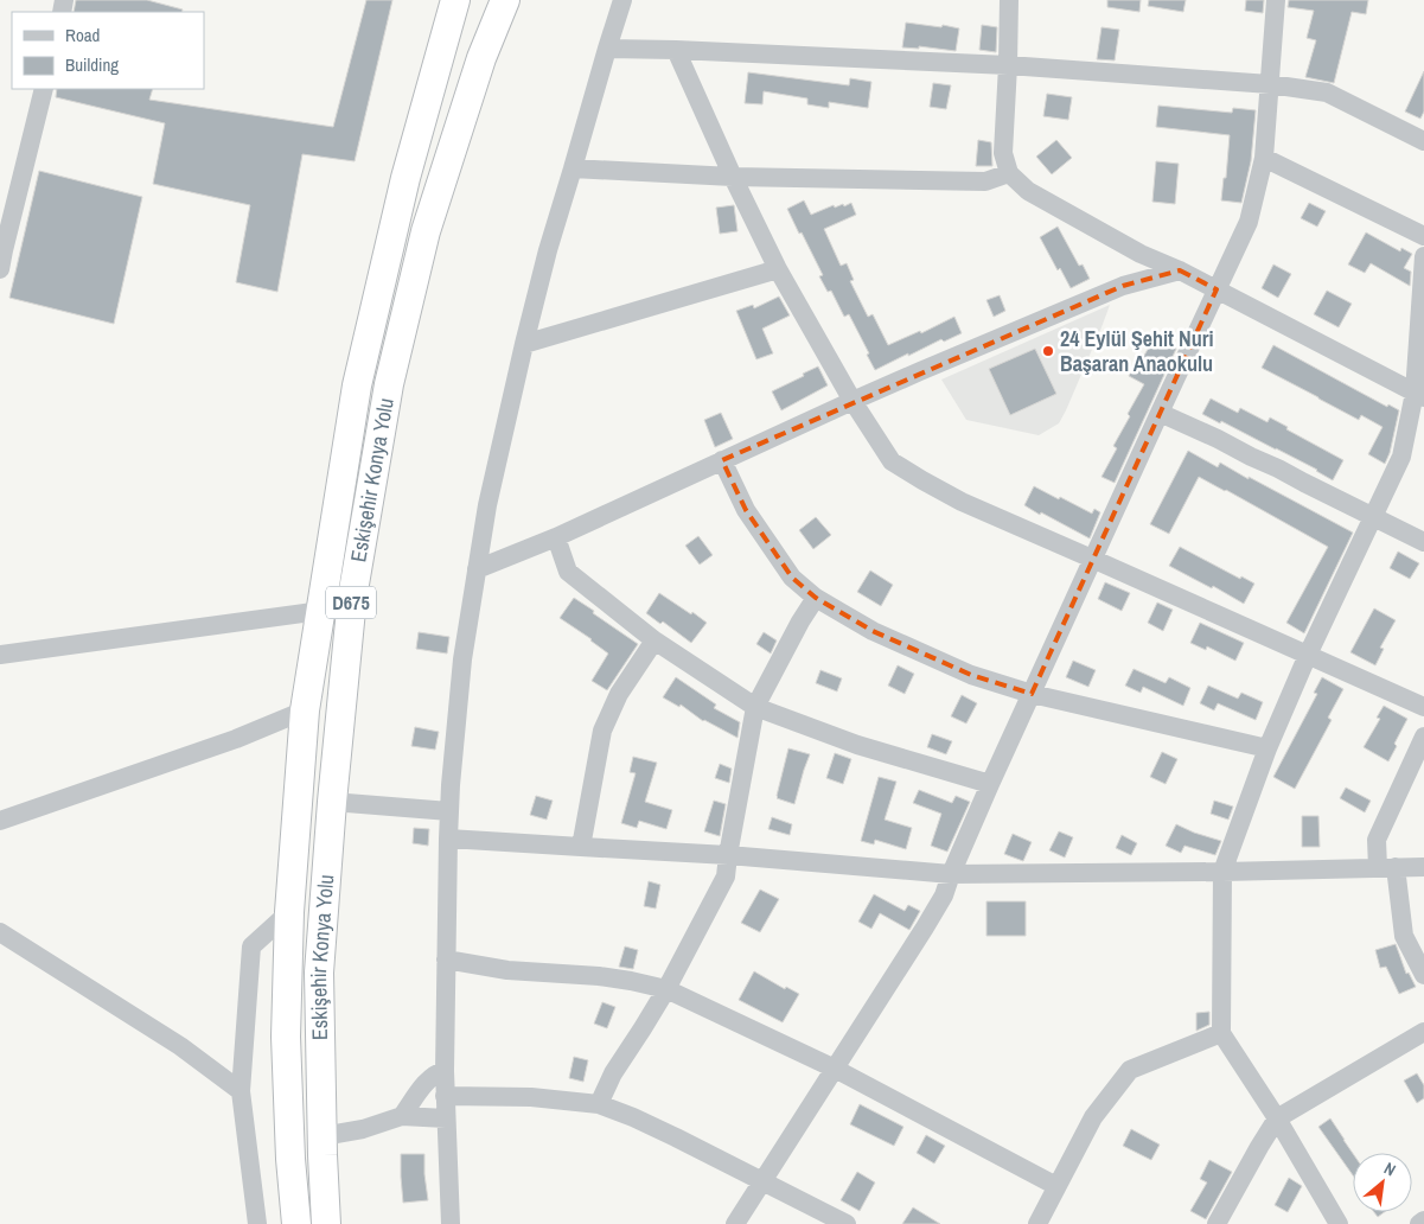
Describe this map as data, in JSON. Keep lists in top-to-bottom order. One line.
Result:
{"streets":{"highway":["Eskişehir Konya Yolu","D675"]},"places":["24 Eylül Şehit Nuri Başaran Anaokulu"],"legend":["Road","Building"],"north":"top right"}
